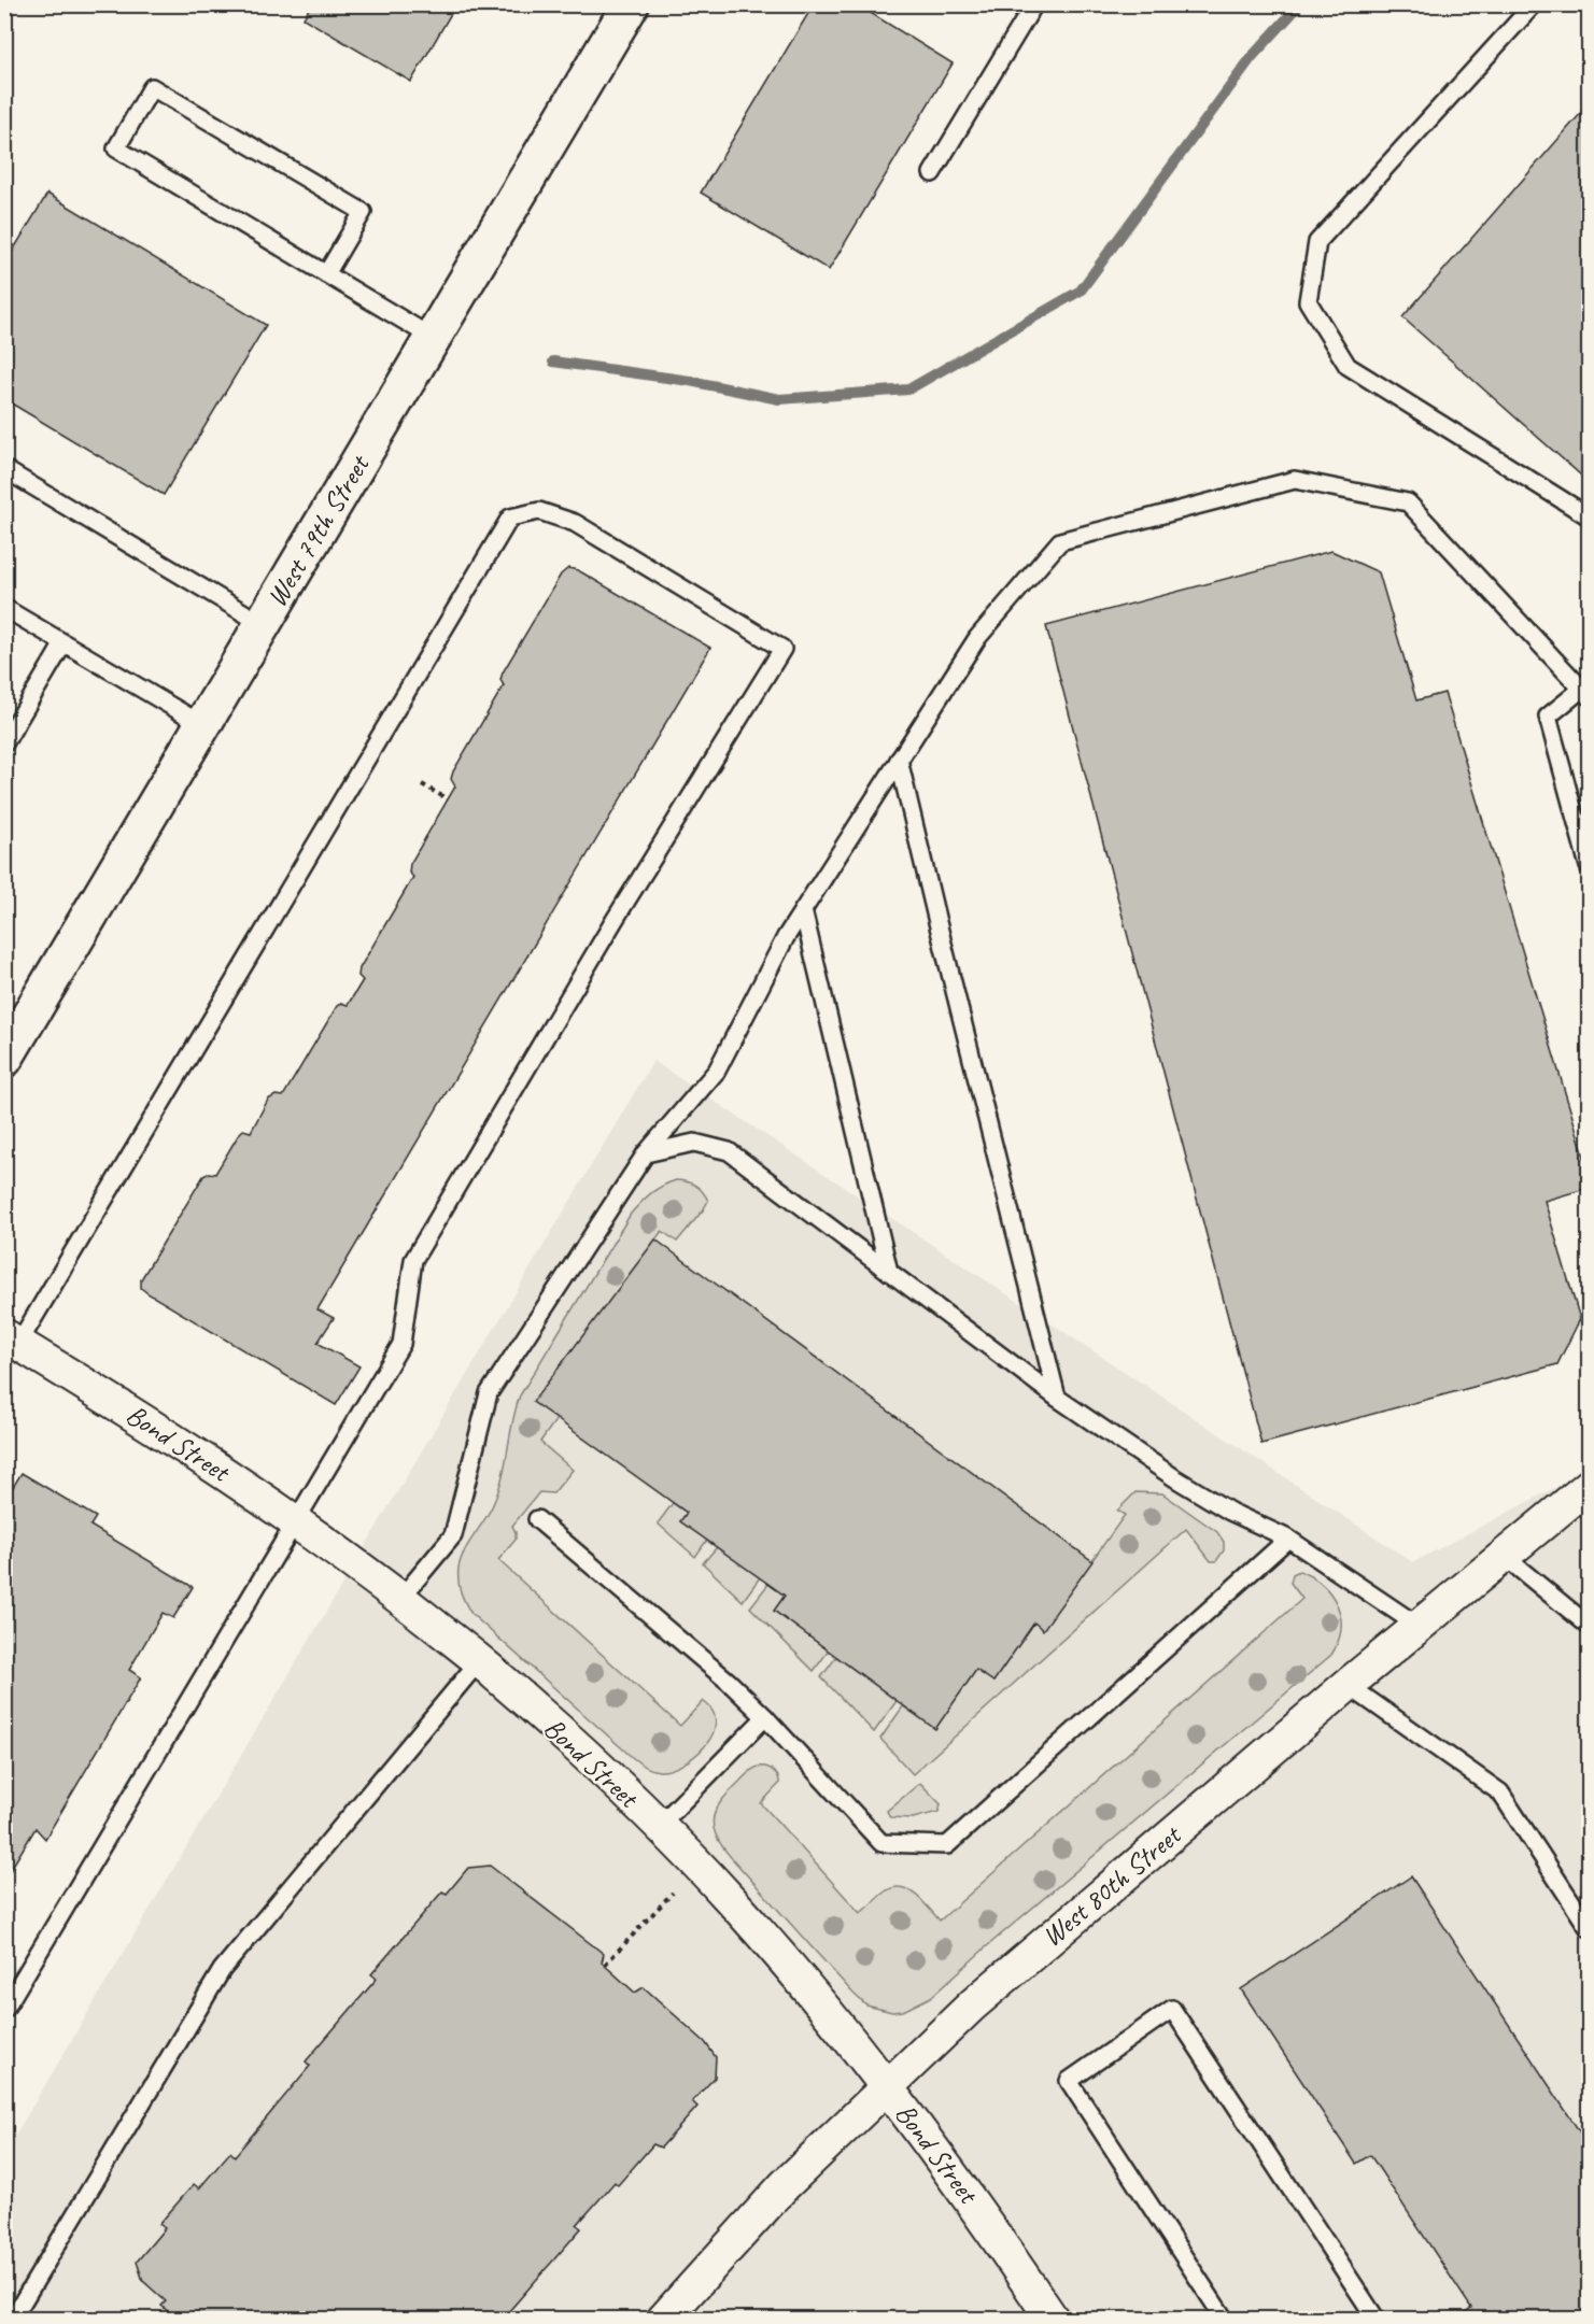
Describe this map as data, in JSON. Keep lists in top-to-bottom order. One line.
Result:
{"streets":{"street":["West 79th Street","Bond Street","West 80th Street"]},"crossings":[["Bond Street","West 80th Street"]]}
